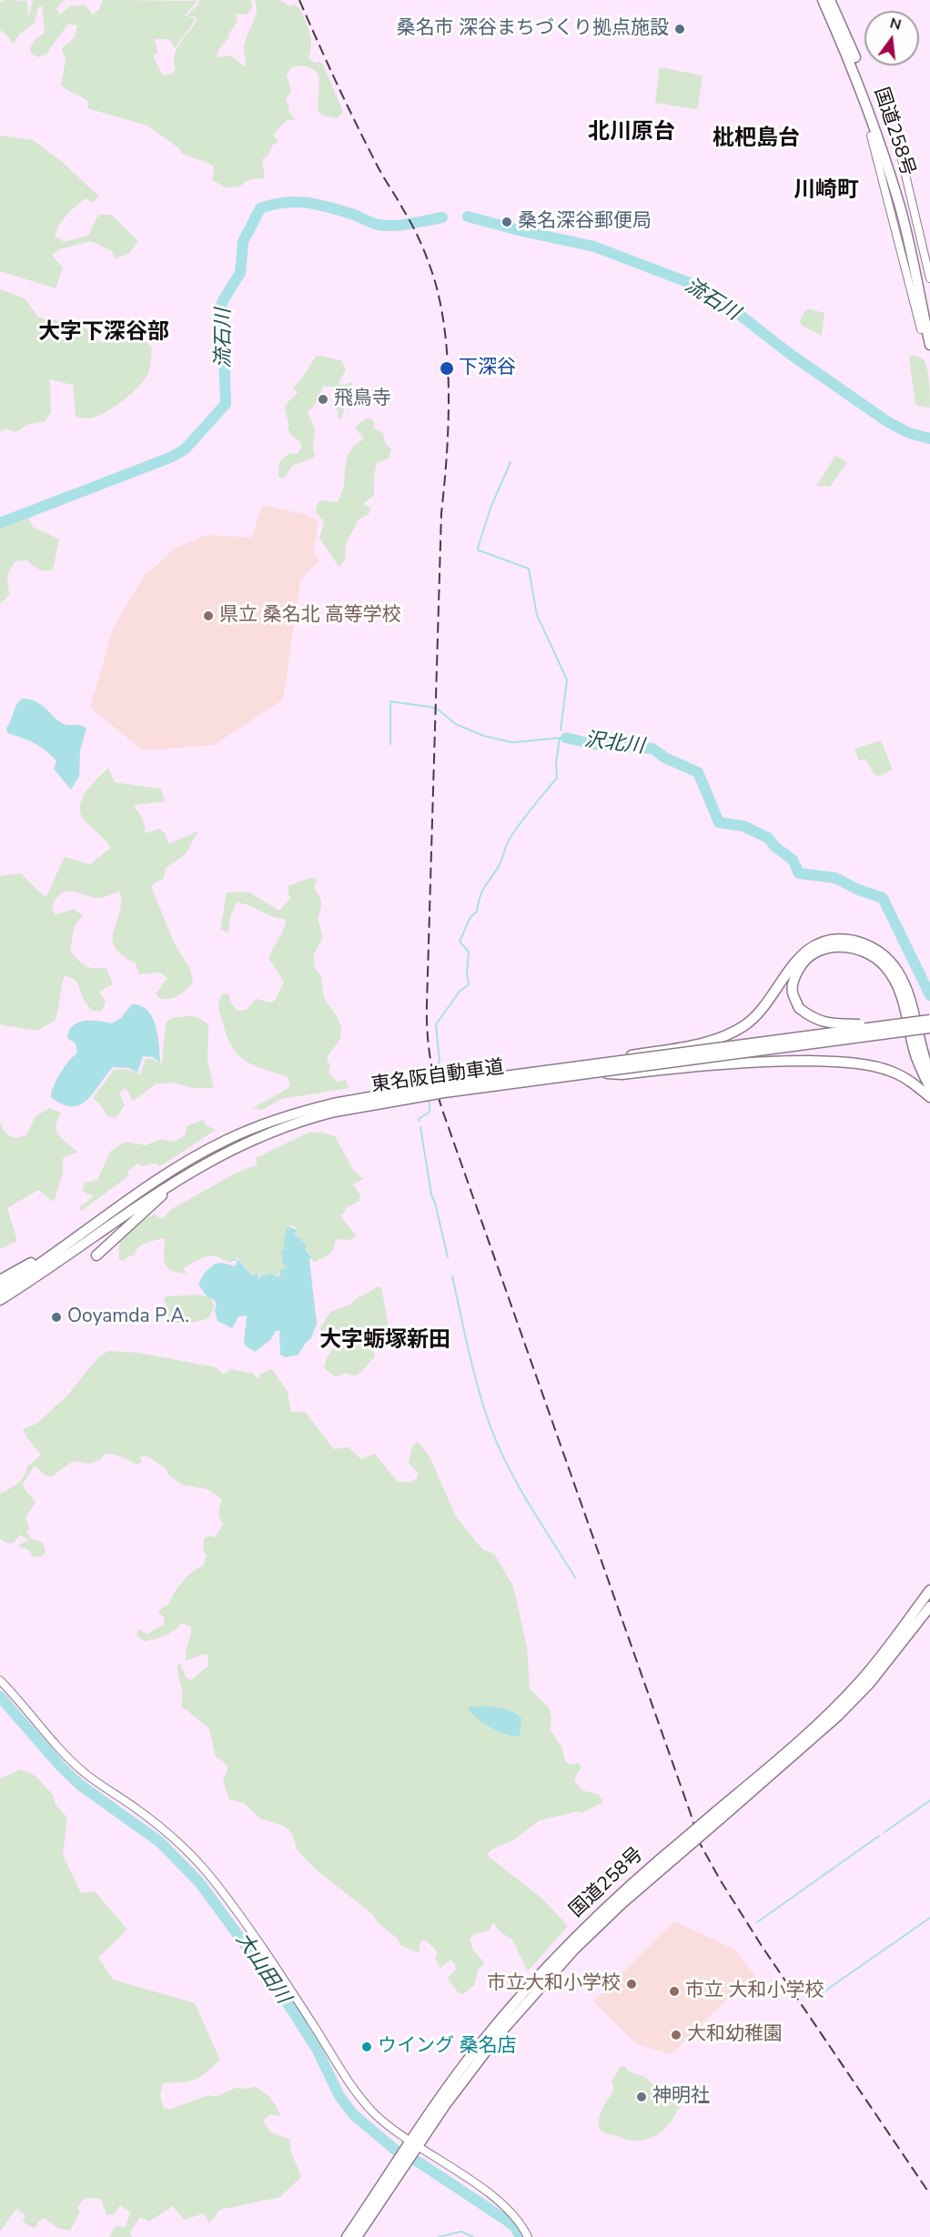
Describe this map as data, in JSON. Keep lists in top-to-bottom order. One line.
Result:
{"streets":{"highway":["国道258号","東名阪自動車道"]},"districts":["北川原台","枇杷島台","川崎町","大字下深谷部","大字蛎塚新田"],"water":["流石川","沢北川","大山田川"],"places":["桑名市 深谷まちづくり拠点施設","桑名深谷郵便局","下深谷","飛鳥寺","県立 桑名北 高等学校","Ooyamda P.A.","市立大和小学校","市立 大和小学校","大和幼稚園","ウイング 桑名店","神明社"],"north":"top"}
